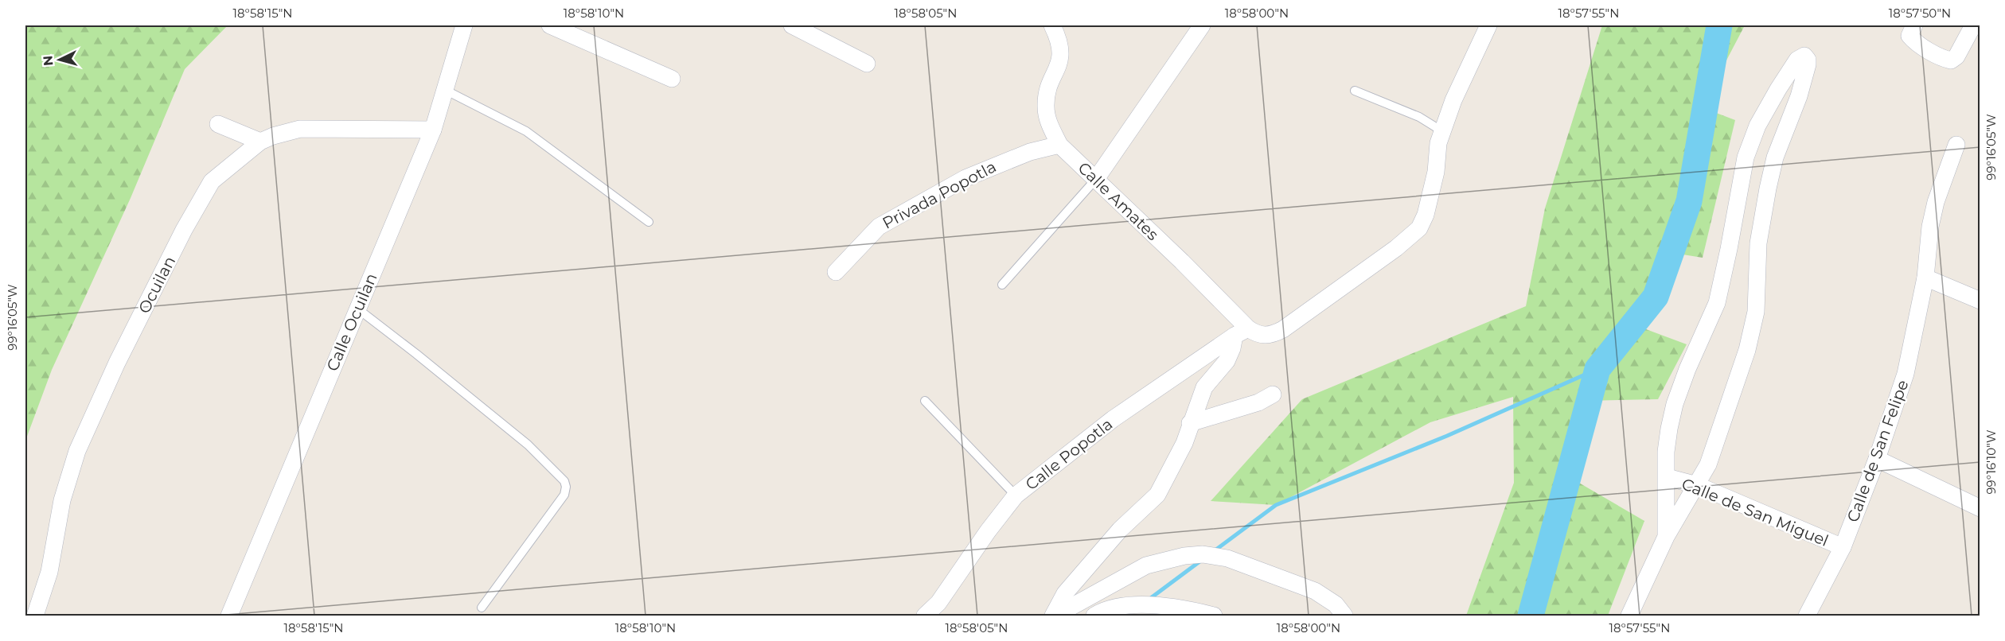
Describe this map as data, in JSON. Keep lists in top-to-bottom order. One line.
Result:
{"streets":{"street":["Privada Popotla","Calle Amates","Ocuilan","Calle Ocuilan","Calle de San Felipe","Calle Popotla","Calle de San Miguel"]},"crossings":[["Privada Popotla","Calle Amates"],["Calle Amates","Calle Popotla"],["Ocuilan","Calle Ocuilan"],["Calle de San Felipe","Calle de San Miguel"]],"north":"left","coordinates":["18°58'15\"N","18°58'10\"N","18°58'05\"N","18°58'00\"N","18°57'55\"N","18°57'50\"N","99°16'05\"W","99°16'10\"W"]}
